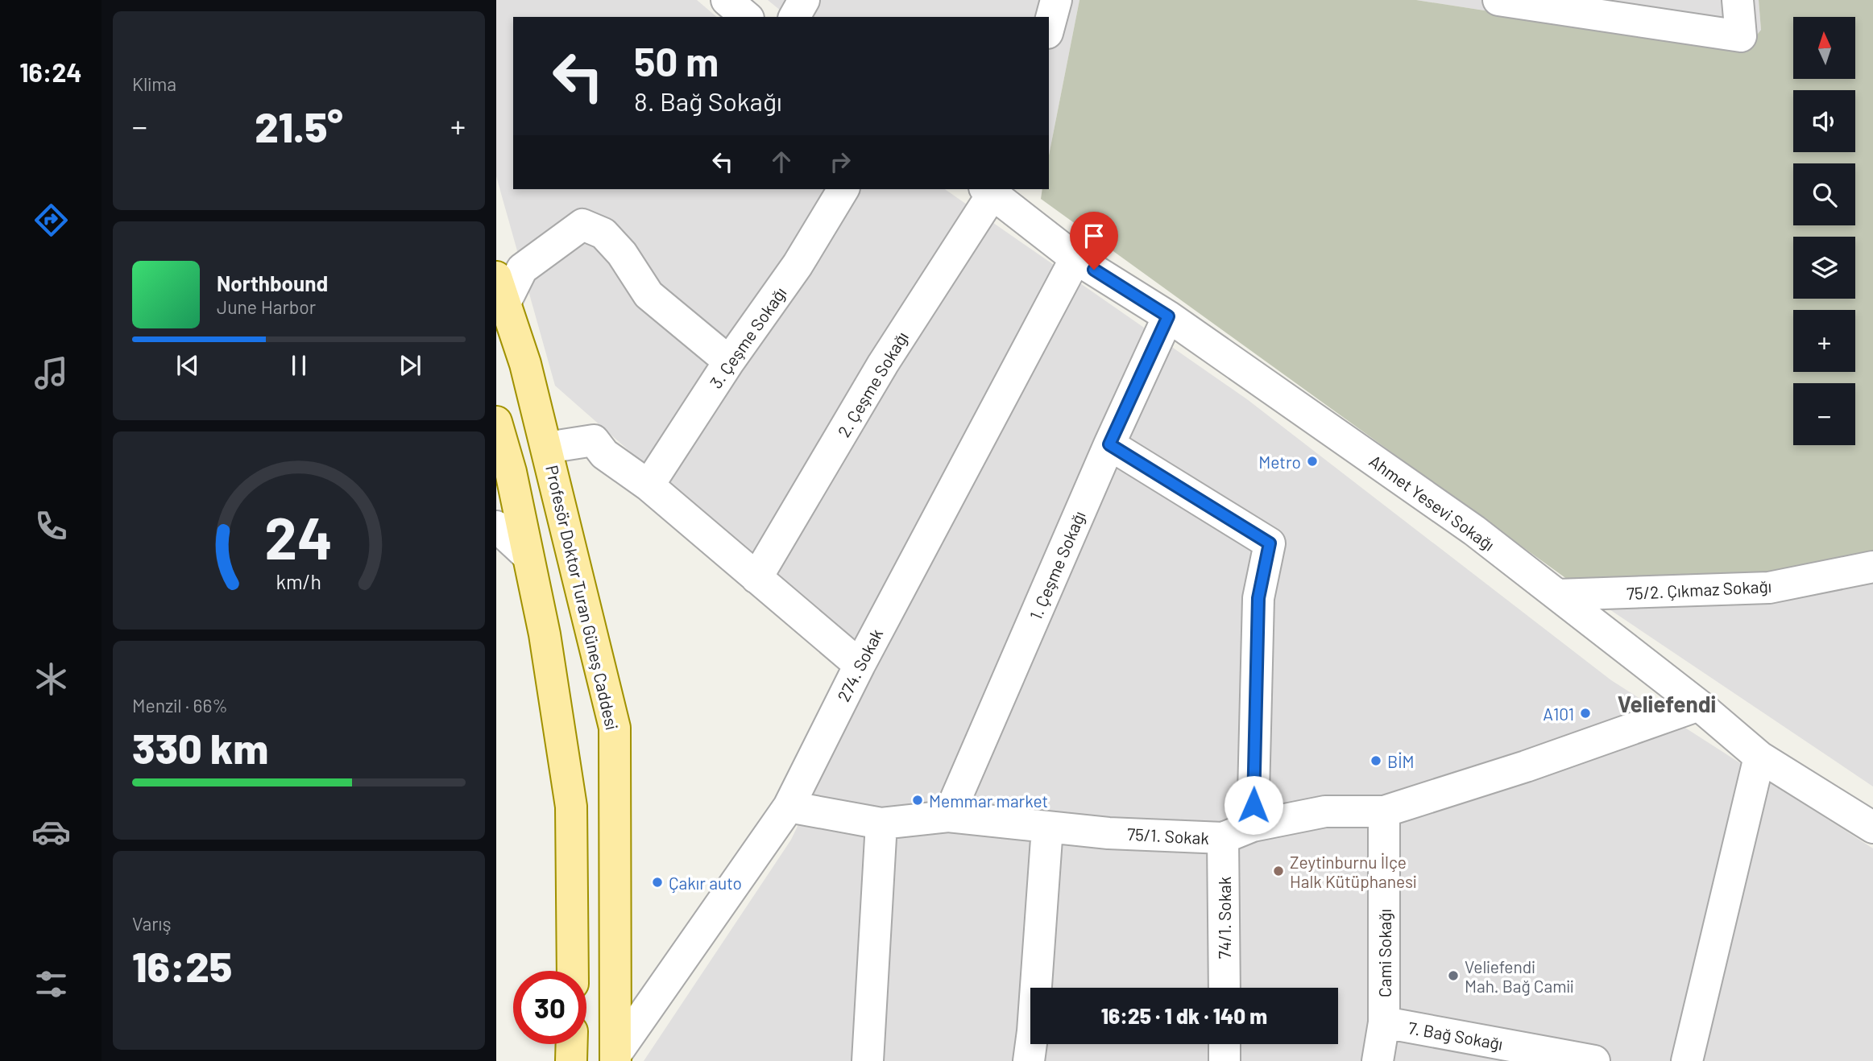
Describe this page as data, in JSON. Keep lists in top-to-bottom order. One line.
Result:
{"streets":{"main road":["Profesör Doktor Turan Güneş Caddesi"],"street":["3. Çeşme Sokağı","2. Çeşme Sokağı","Ahmet Yesevi Sokağı","1. Çeşme Sokağı","75/2. Çıkmaz Sokağı","274. Sokak","75/1. Sokak","74/1. Sokak","Cami Sokağı","7. Bağ Sokağı"]},"crossings":[["2. Çeşme Sokağı","Ahmet Yesevi Sokağı"],["Ahmet Yesevi Sokağı","1. Çeşme Sokağı"],["Ahmet Yesevi Sokağı","75/2. Çıkmaz Sokağı"],["Ahmet Yesevi Sokağı","274. Sokak"],["Ahmet Yesevi Sokağı","75/1. Sokak"],["1. Çeşme Sokağı","75/1. Sokak"],["Profesör Doktor Turan Güneş Caddesi","274. Sokak"],["274. Sokak","75/1. Sokak"],["75/1. Sokak","74/1. Sokak"],["75/1. Sokak","Cami Sokağı"],["Cami Sokağı","7. Bağ Sokağı"]],"districts":["Veliefendi"],"places":["Metro","A101","BİM","Memmar market","Zeytinburnu İlçe Halk Kütüphanesi","Çakır auto","Veliefendi Mah. Bağ Camii"],"north":"top","page":{"tabs":"16:24","tile":["Klima",["Menzil · 66%","330 km"],["Varış","16:25"]],"map_buttons":["+","−"],"turn":["50 m","8. Bağ Sokağı"],"heat":["−","21.5°","+"],"song":["Northbound","June Harbor"],"limit":"30","trip":"16:25 · 1 dk · 140 m","gauge":["24","km/h"]}}
